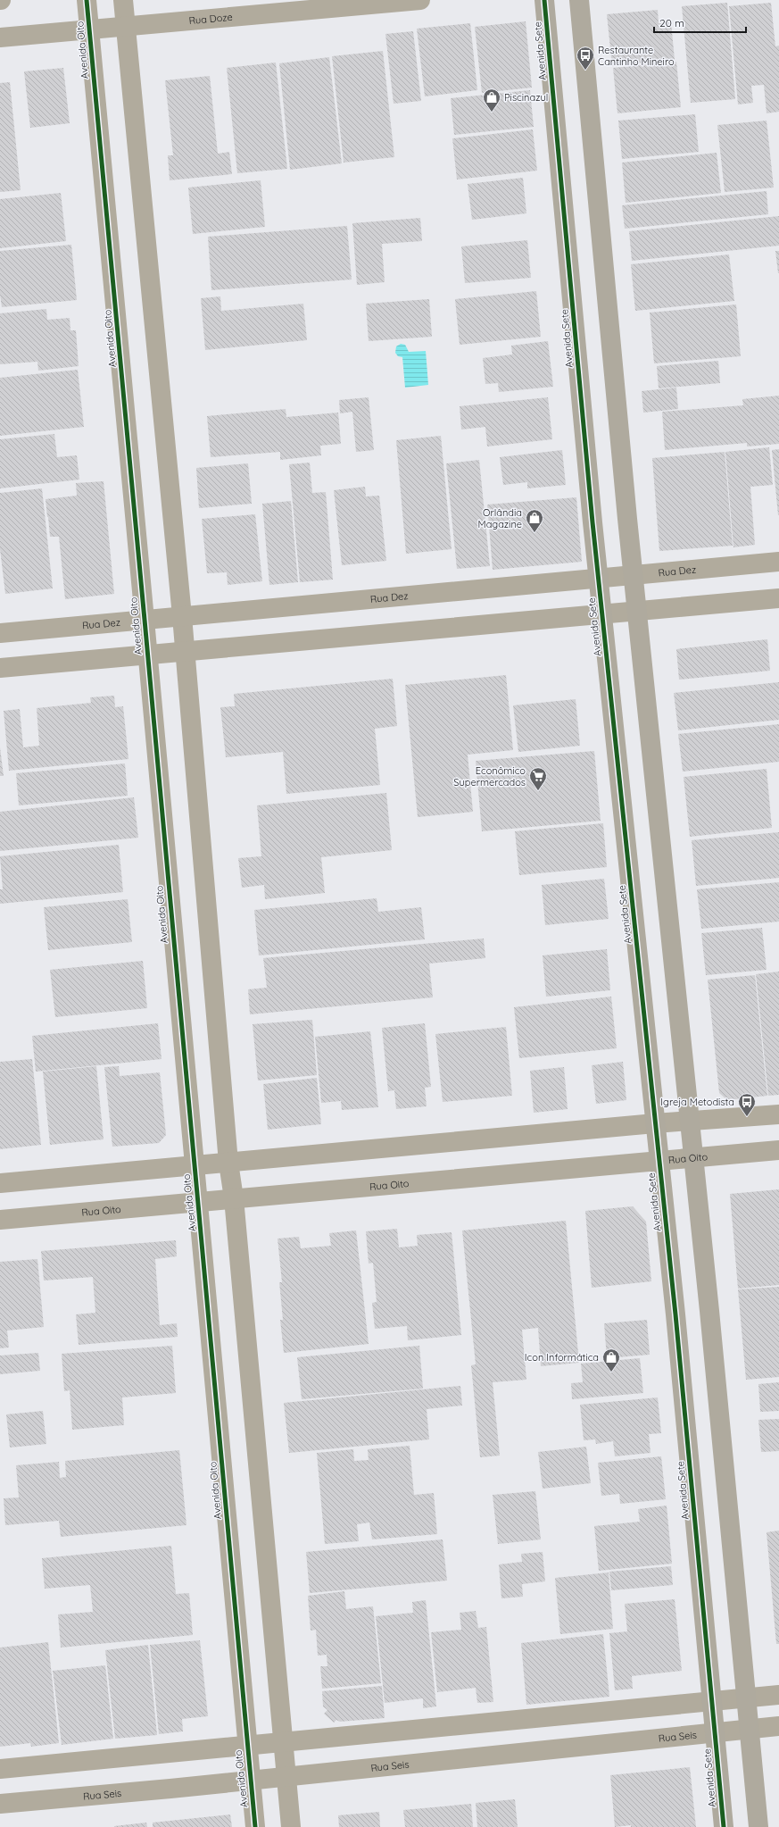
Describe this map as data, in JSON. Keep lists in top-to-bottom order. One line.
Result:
{"streets":{"street":["Rua Doze","Avenida Oito","Avenida Sete","Rua Dez","Rua Oito","Rua Seis"]},"crossings":[["Rua Doze","Avenida Oito"],["Avenida Oito","Rua Dez"],["Avenida Oito","Rua Oito"],["Avenida Oito","Rua Seis"],["Avenida Sete","Rua Dez"],["Avenida Sete","Rua Oito"],["Avenida Sete","Rua Seis"]],"places":{"bus stop":["Restaurante Cantinho Mineiro","Igreja Metodista"],"shop":["Piscinazul","Orlândia Magazine","Icon Informática"],"supermarket":["Econômico Supermercados"]},"scale_bar":"20 m"}
